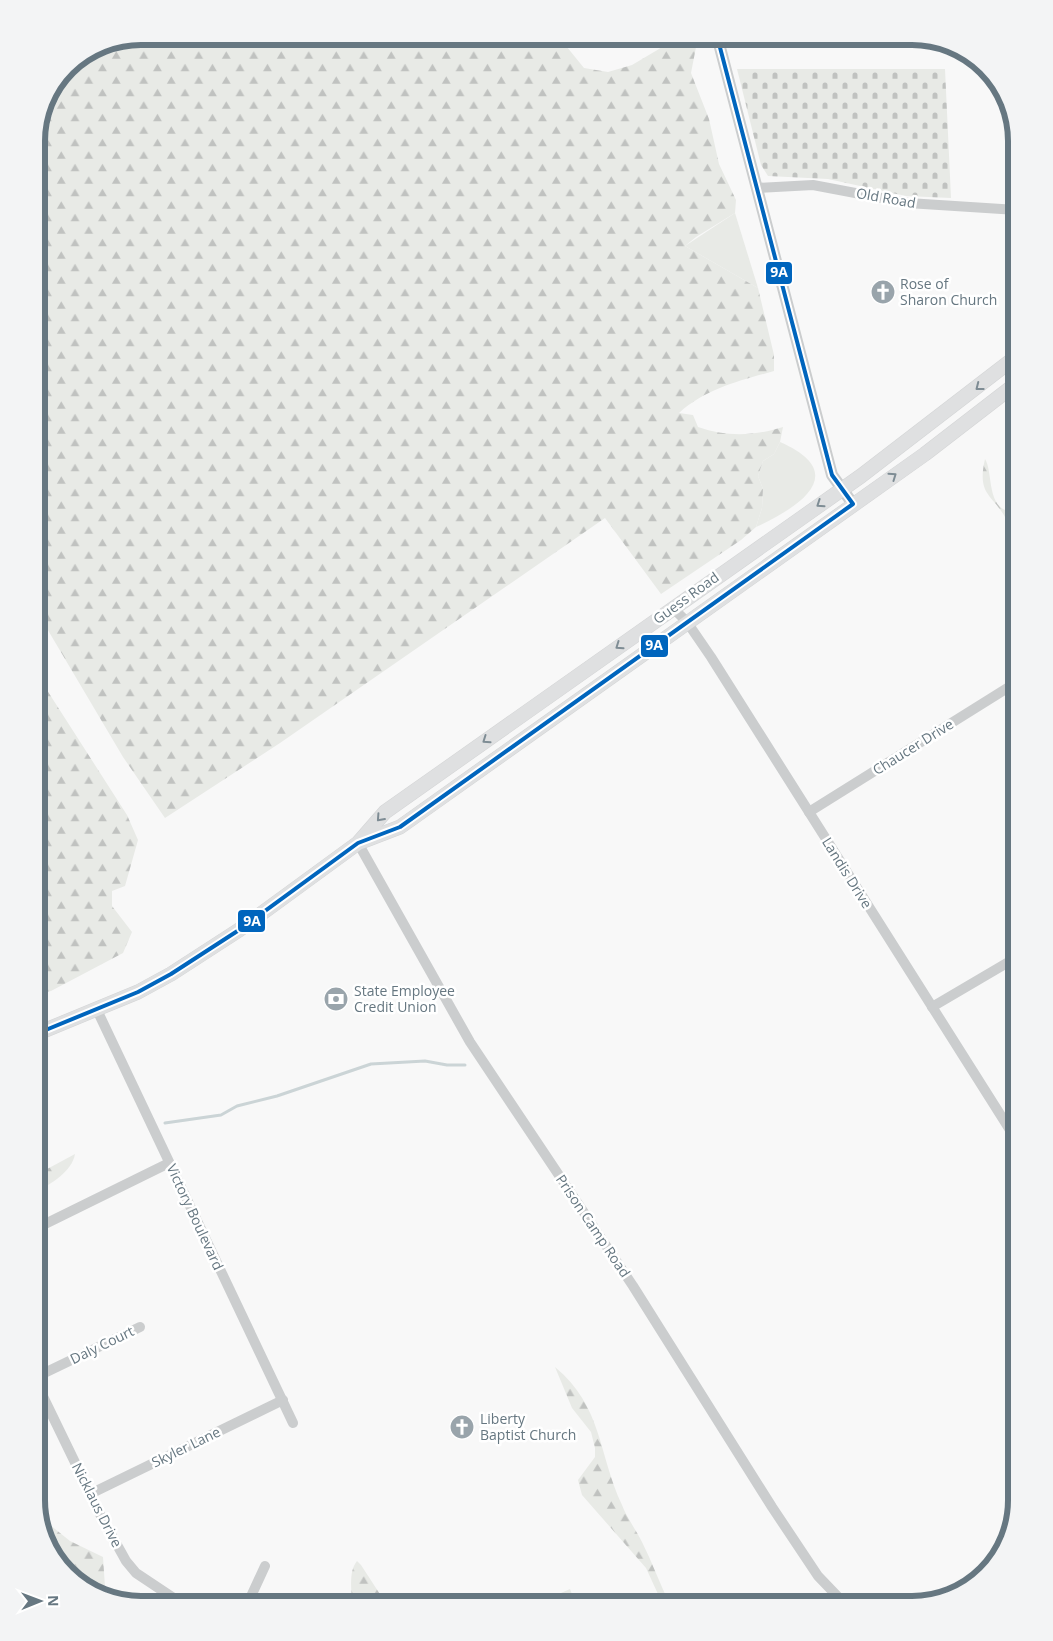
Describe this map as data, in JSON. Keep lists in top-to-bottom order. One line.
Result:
{"streets":{"main road":["Guess Road"],"street":["Old Road","Chaucer Drive","Landis Drive","Victory Boulevard","Prison Camp Road","Daly Court","Skyler Lane","Nicklaus Drive"]},"crossings":[["Guess Road","Landis Drive"],["Guess Road","Victory Boulevard"],["Guess Road","Prison Camp Road"],["Chaucer Drive","Landis Drive"],["Victory Boulevard","Skyler Lane"],["Skyler Lane","Nicklaus Drive"]],"places":{"church":["Rose of Sharon Church","Liberty Baptist Church"],"bank":["State Employee Credit Union"]},"lines":["transit line 9A"],"north":"right"}
